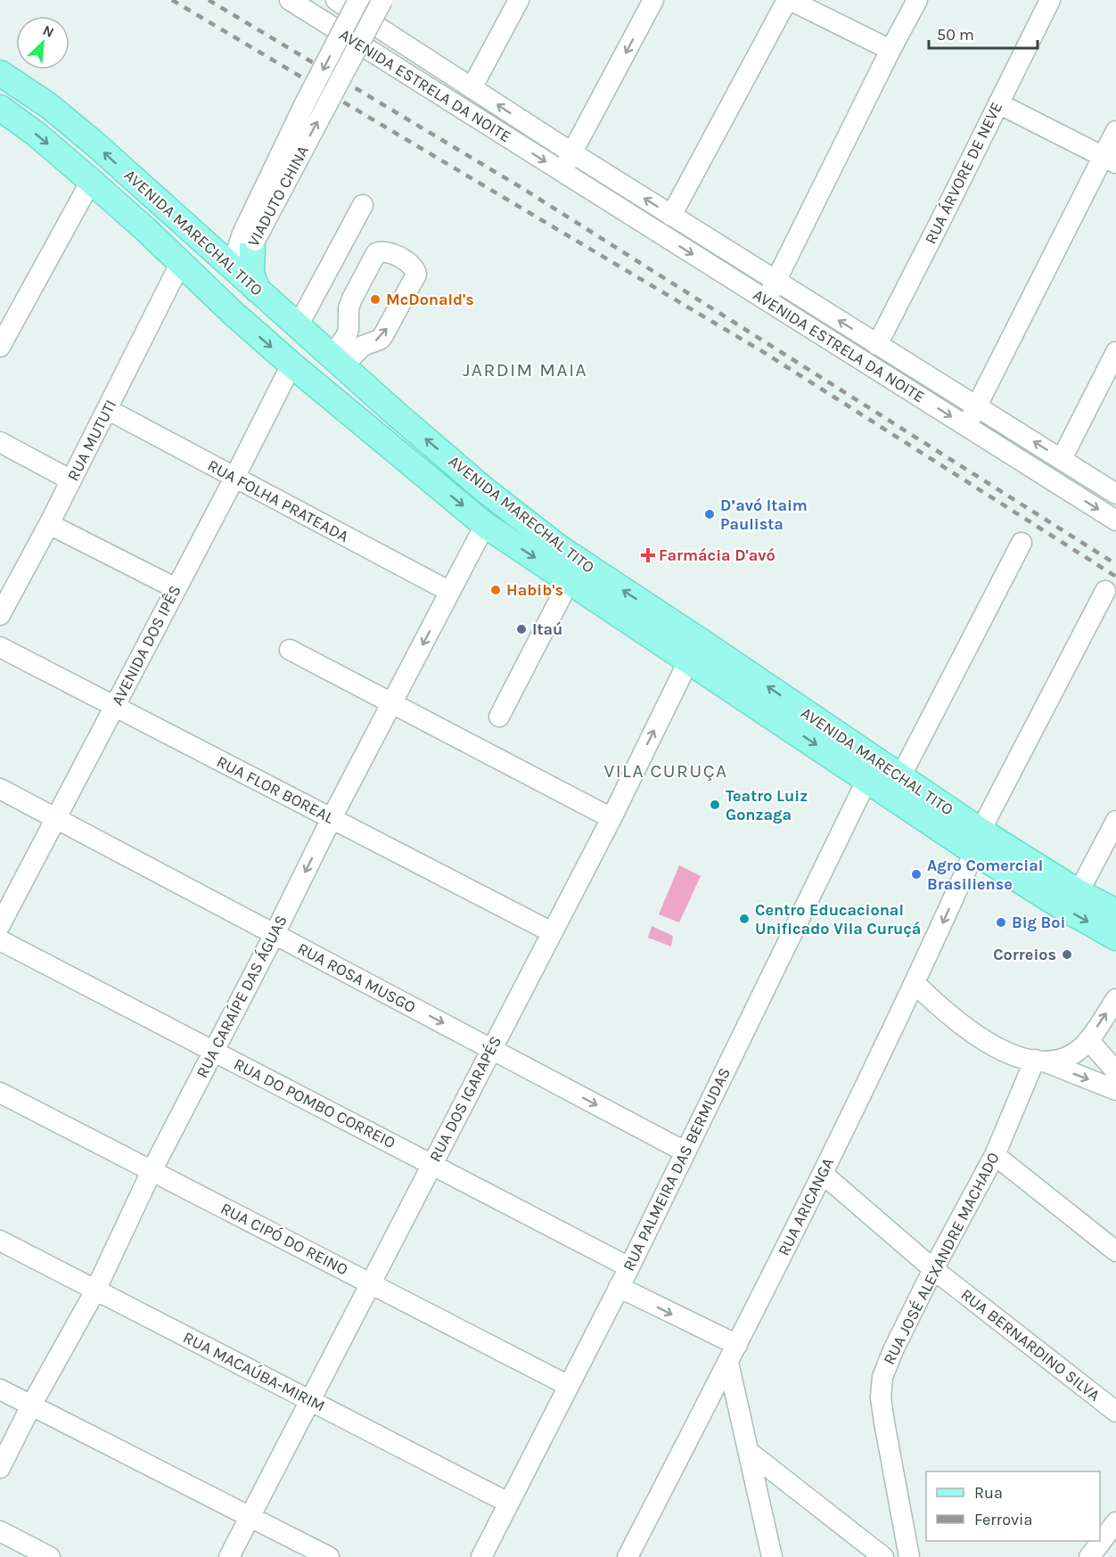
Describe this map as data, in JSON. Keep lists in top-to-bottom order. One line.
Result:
{"streets":{"main road":["AVENIDA MARECHAL TITO"],"street":["AVENIDA ESTRELA DA NOITE","RUA ÁRVORE DE NEVE","VIADUTO CHINA","RUA MUTUTI","RUA FOLHA PRATEADA","AVENIDA DOS IPÊS","RUA FLOR BOREAL","RUA ROSA MUSGO","RUA CARAÍPE DAS ÁGUAS","RUA DOS IGARAPÉS","RUA DO POMBO CORREIO","RUA PALMEIRA DAS BERMUDAS","RUA ARICANGA","RUA CIPÓ DO REINO","RUA JOSÉ ALEXANDRE MACHADO","RUA BERNARDINO SILVA","RUA MACAÚBA-MIRIM"]},"crossings":[["AVENIDA ESTRELA DA NOITE","RUA ÁRVORE DE NEVE"],["VIADUTO CHINA","AVENIDA MARECHAL TITO"],["AVENIDA MARECHAL TITO","RUA MUTUTI"],["AVENIDA MARECHAL TITO","AVENIDA DOS IPÊS"],["AVENIDA MARECHAL TITO","RUA CARAÍPE DAS ÁGUAS"],["AVENIDA MARECHAL TITO","RUA DOS IGARAPÉS"],["AVENIDA MARECHAL TITO","RUA PALMEIRA DAS BERMUDAS"],["AVENIDA MARECHAL TITO","RUA ARICANGA"],["RUA MUTUTI","RUA FOLHA PRATEADA"],["RUA FOLHA PRATEADA","AVENIDA DOS IPÊS"],["RUA FOLHA PRATEADA","RUA CARAÍPE DAS ÁGUAS"],["AVENIDA DOS IPÊS","RUA FLOR BOREAL"],["AVENIDA DOS IPÊS","RUA ROSA MUSGO"],["RUA FLOR BOREAL","RUA CARAÍPE DAS ÁGUAS"],["RUA FLOR BOREAL","RUA DOS IGARAPÉS"],["RUA ROSA MUSGO","RUA CARAÍPE DAS ÁGUAS"],["RUA ROSA MUSGO","RUA DOS IGARAPÉS"],["RUA ROSA MUSGO","RUA PALMEIRA DAS BERMUDAS"],["RUA CARAÍPE DAS ÁGUAS","RUA DO POMBO CORREIO"],["RUA CARAÍPE DAS ÁGUAS","RUA CIPÓ DO REINO"],["RUA CARAÍPE DAS ÁGUAS","RUA MACAÚBA-MIRIM"],["RUA DOS IGARAPÉS","RUA DO POMBO CORREIO"],["RUA DOS IGARAPÉS","RUA CIPÓ DO REINO"],["RUA DOS IGARAPÉS","RUA MACAÚBA-MIRIM"],["RUA DO POMBO CORREIO","RUA PALMEIRA DAS BERMUDAS"],["RUA PALMEIRA DAS BERMUDAS","RUA CIPÓ DO REINO"],["RUA PALMEIRA DAS BERMUDAS","RUA MACAÚBA-MIRIM"],["RUA ARICANGA","RUA BERNARDINO SILVA"],["RUA JOSÉ ALEXANDRE MACHADO","RUA BERNARDINO SILVA"]],"one_way":["RUA ROSA MUSGO"],"districts":["JARDIM MAIA","VILA CURUÇA"],"places":{"other":["McDonald's","D’avó Itaim Paulista","Habib's","Itaú","Teatro Luiz Gonzaga","Agro Comercial Brasiliense","Centro Educacional Unificado Vila Curuçá","Big Boi","Correios"],"health":["Farmácia D'avó"]},"legend":["Rua","Ferrovia"],"scale_bar":"50 m","north":"top right"}
